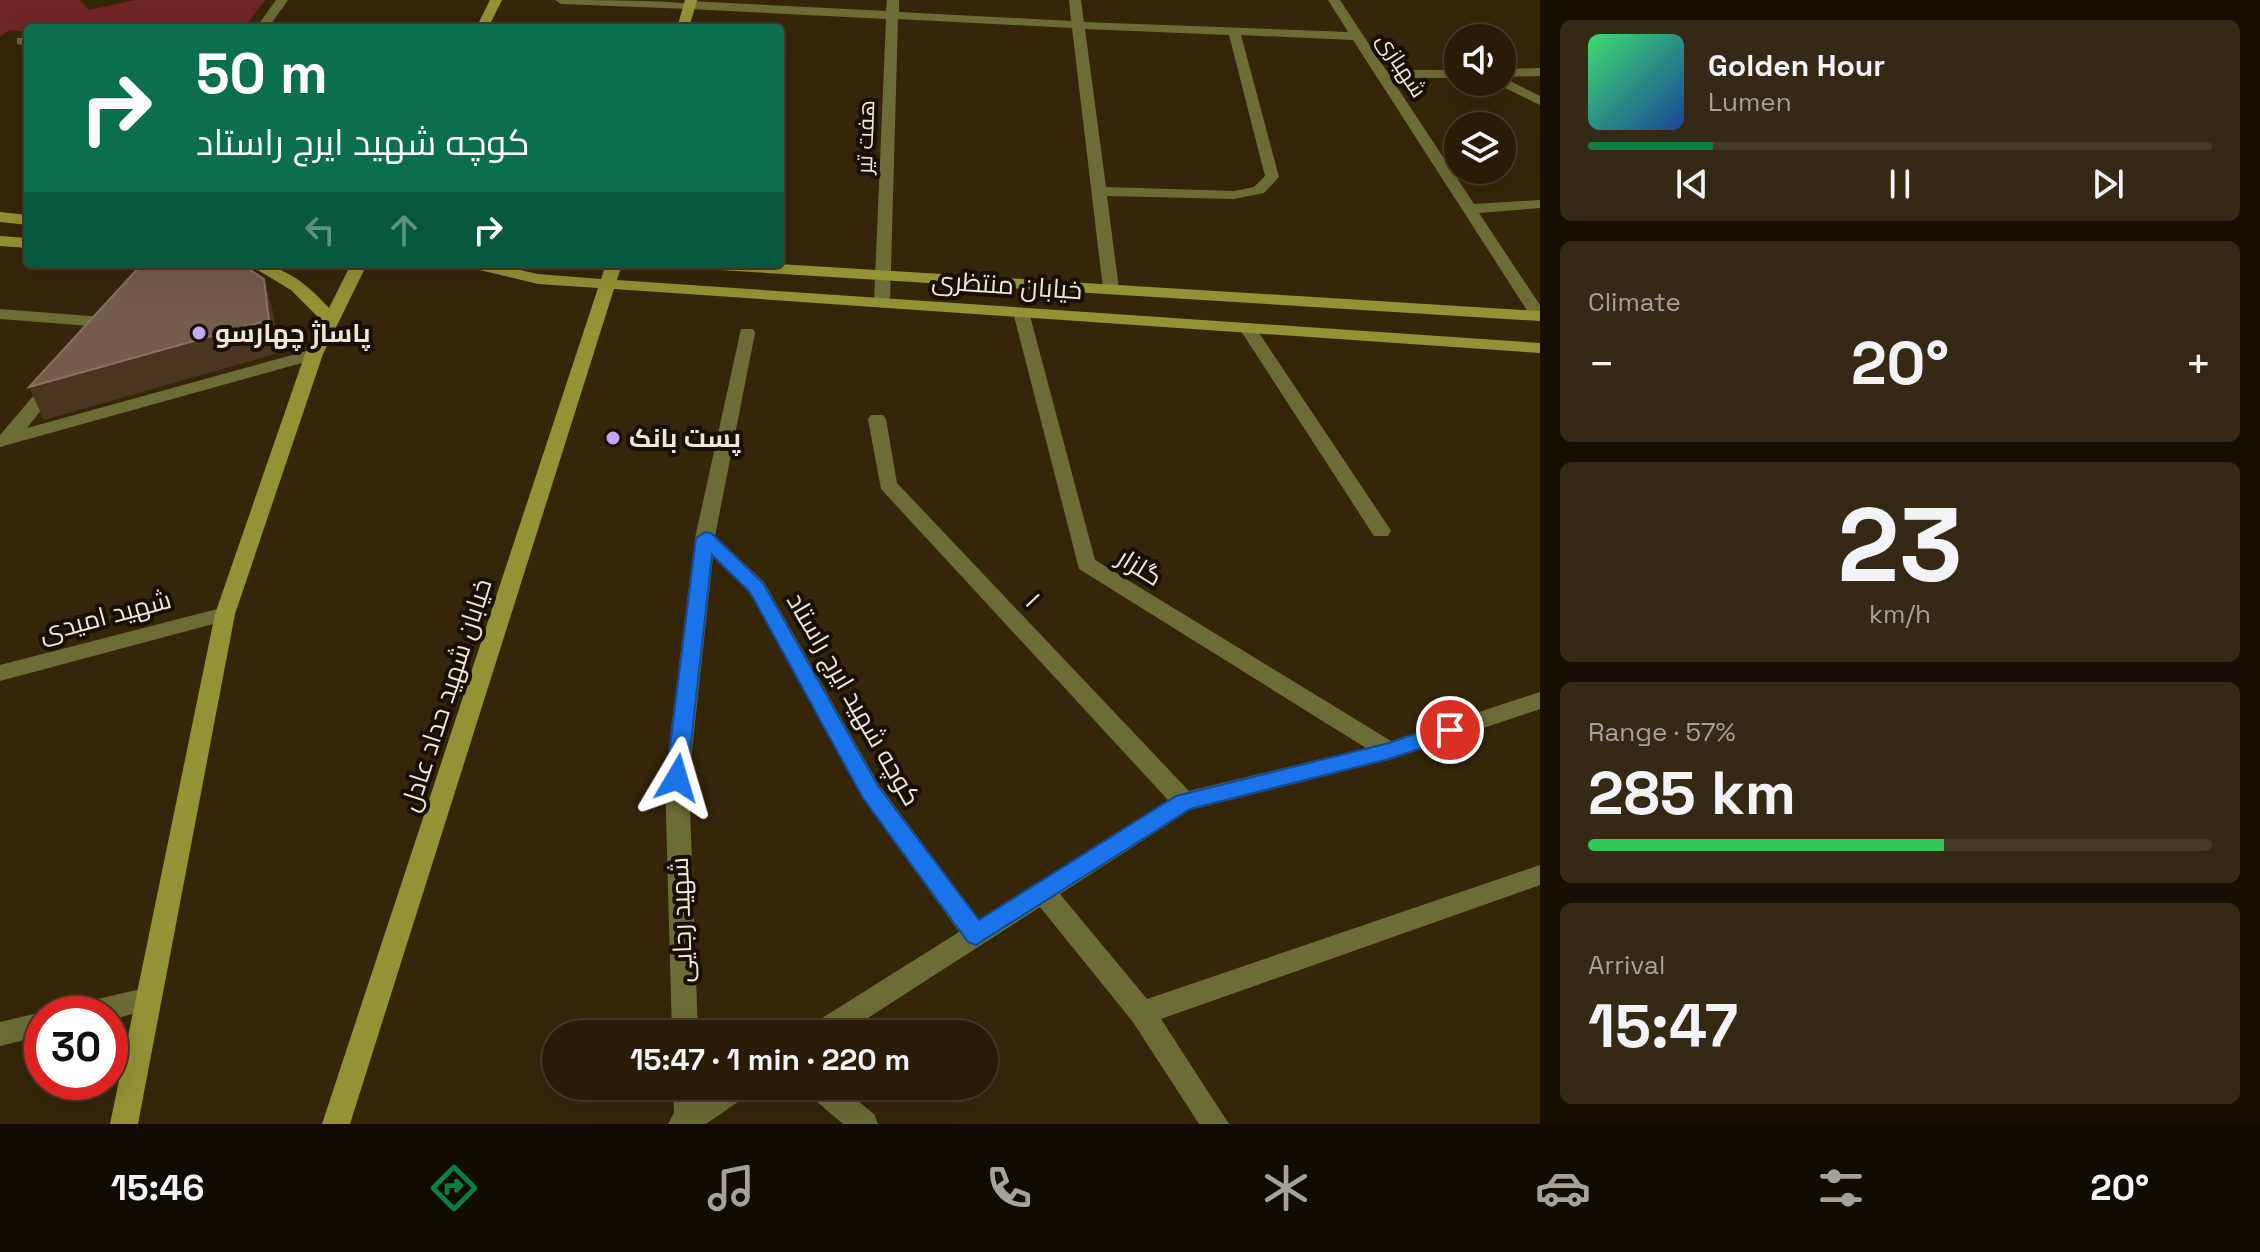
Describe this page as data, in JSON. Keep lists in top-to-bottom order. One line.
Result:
{"streets":{"main road":["خیابان منتظری","خیابان شهید حداد عادل"],"street":["شهبازی","هفت تیر","گلزار","۱","شهید امیدی","کوچه شهید ایرج راستاد","شهید رجایی"]},"crossings":[["شهبازی","خیابان منتظری"],["هفت تیر","خیابان منتظری"],["خیابان منتظری","گلزار"],["خیابان منتظری","خیابان شهید حداد عادل"],["کوچه شهید ایرج راستاد","شهید رجایی"]],"places":["پاساژ چهارسو","پست بانک"],"page":{"turn":["50 m","کوچه شهید ایرج راستاد"],"song":["Golden Hour","Lumen"],"tile":["Climate",["23","km/h"],["Range · 57%","285 km"],["Arrival","15:47"]],"heat":["−","20°","+"],"limit":"30","trip":"15:47 · 1 min · 220 m","tabs":["15:46","20°"]}}
